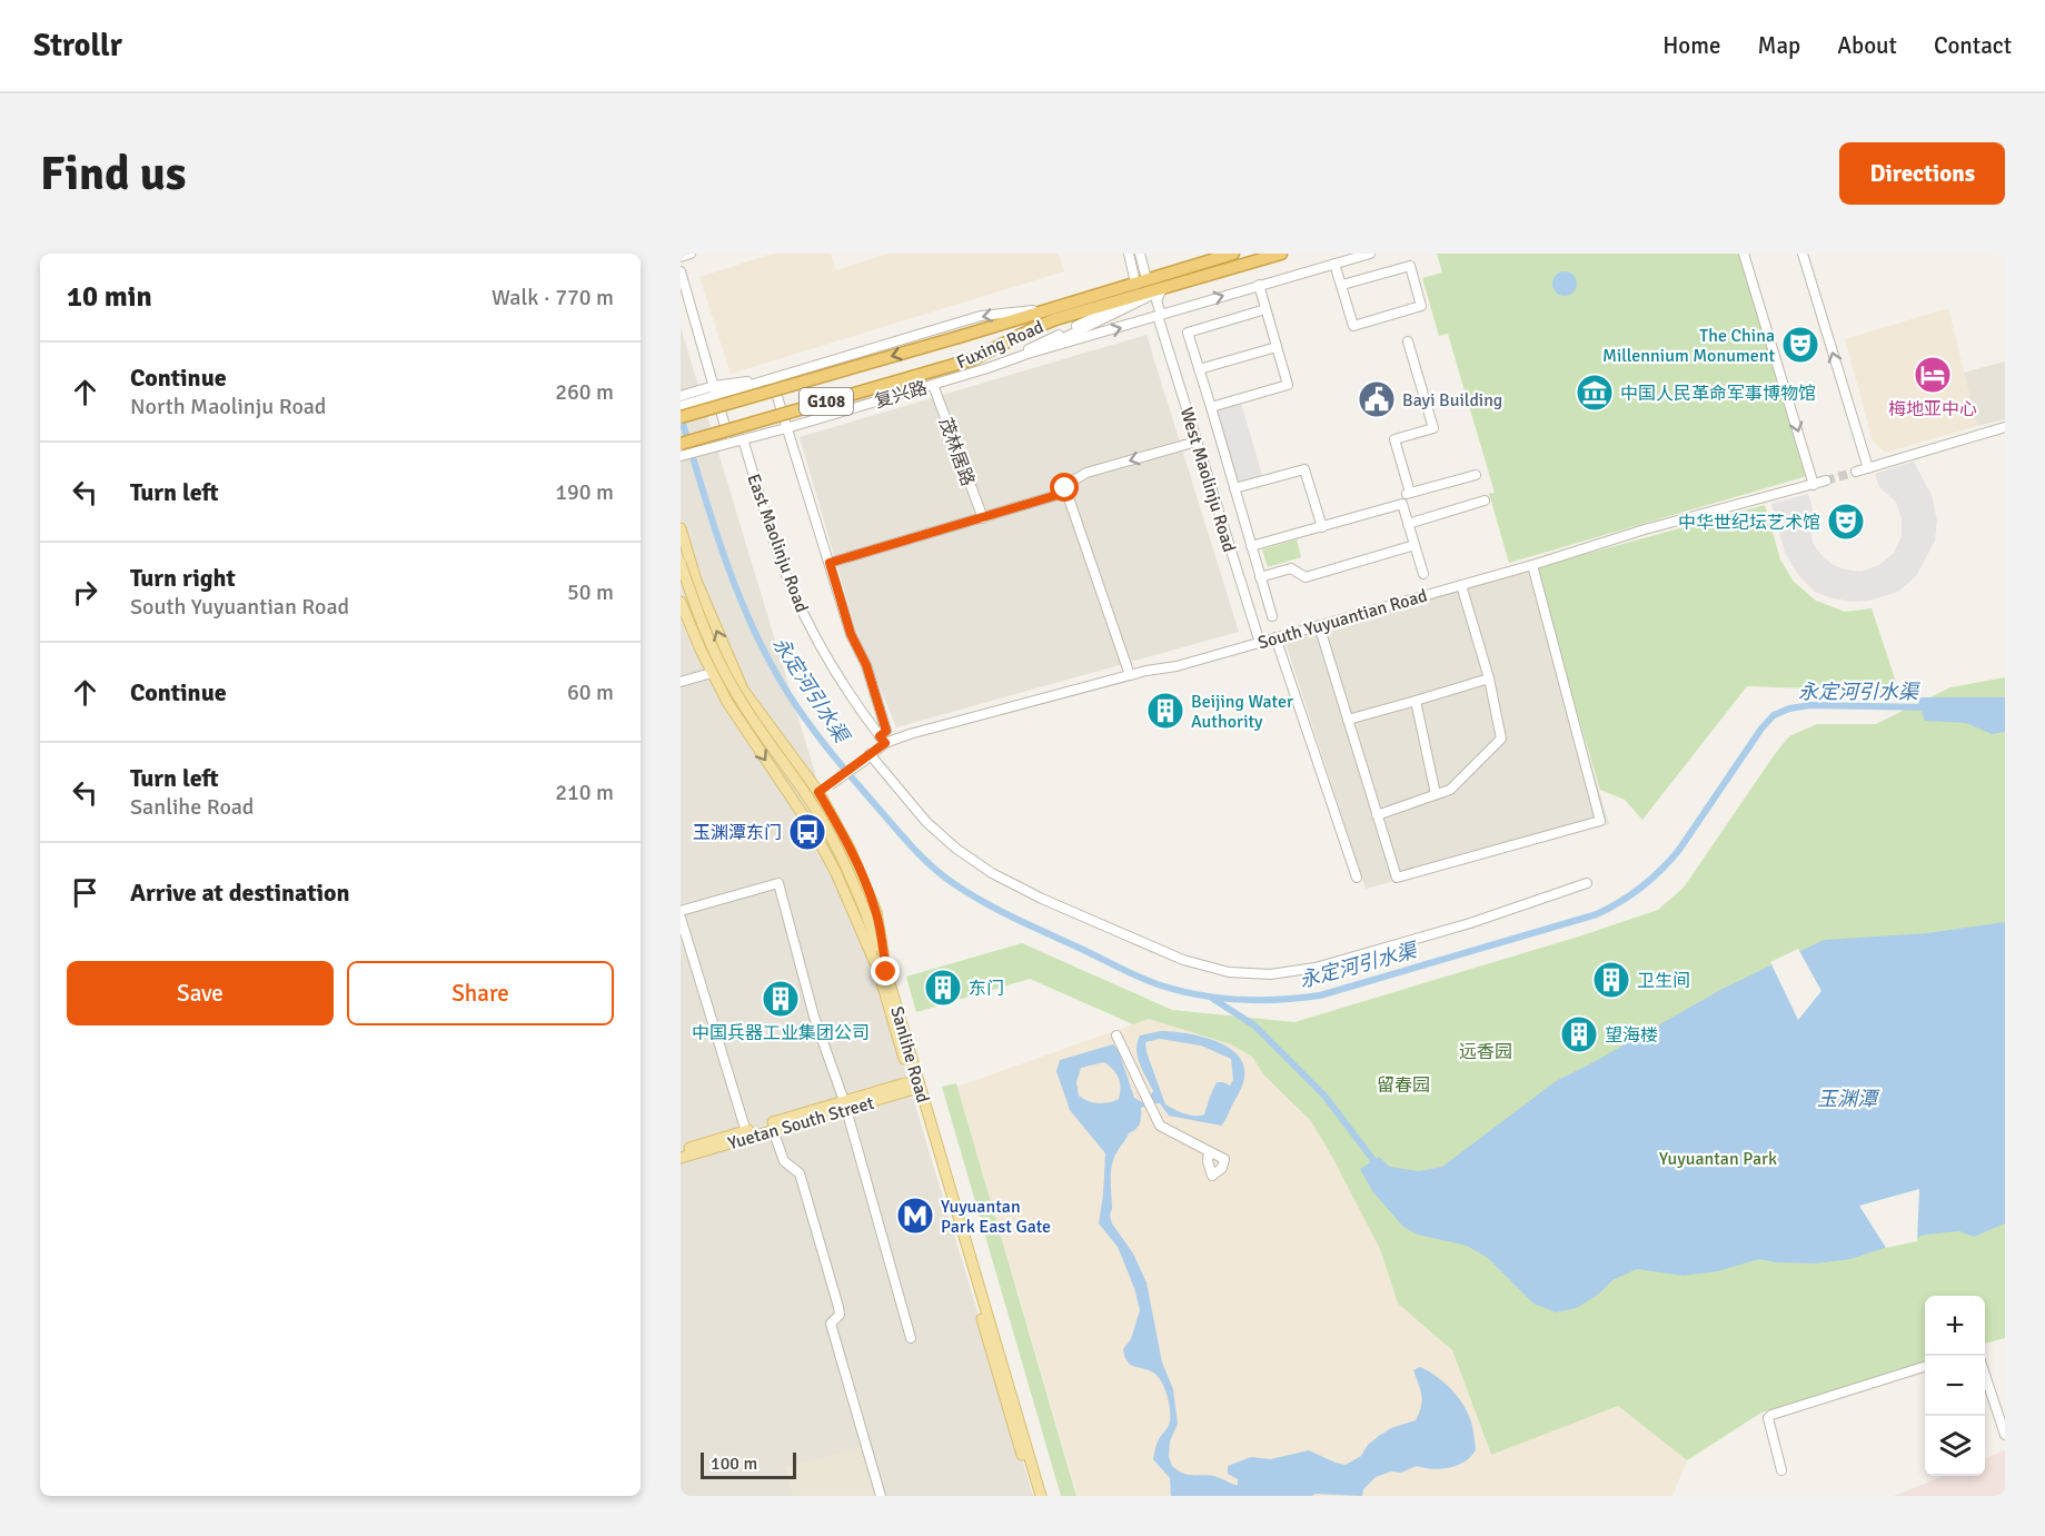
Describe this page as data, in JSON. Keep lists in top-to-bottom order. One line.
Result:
{"streets":{"highway":["Fuxing Road","G108"],"main road":["Sanlihe Road","Yuetan South Street"],"street":["复兴路","茂林居路","West Maolinju Road","East Maolinju Road","South Yuyuantian Road"]},"crossings":[["复兴路","茂林居路"],["复兴路","West Maolinju Road"],["复兴路","East Maolinju Road"],["West Maolinju Road","South Yuyuantian Road"],["East Maolinju Road","South Yuyuantian Road"],["South Yuyuantian Road","Sanlihe Road"]],"water":["永定河引水渠","玉渊潭"],"parks":["远香园","留春园","Yuyuantan Park"],"places":{"theatre":["The China Millennium Monument","中华世纪坛艺术馆"],"hotel":["梅地亚中心"],"museum":["中国人民革命军事博物馆"],"public building":["Bayi Building"],"building":["Beijing Water Authority","卫生间","东门","中国兵器工业集团公司","望海楼"],"bus stop":["玉渊潭东门"],"metro station":["Yuyuantan Park East Gate"]},"scale_bar":"100 m","page":{"header":"Strollr","nav":["Home","Map","About","Contact"],"buttons":["Directions",["Save","Share"]],"title":"Find us","heading":["10 min","Walk · 770 m"],"list":[["Continue","North Maolinju Road","260 m"],["Turn left","190 m"],["Turn right","South Yuyuantian Road","50 m"],["Continue","60 m"],["Turn left","Sanlihe Road","210 m"],"Arrive at destination"],"map_buttons":["+","−"],"scale":"100 m"}}
